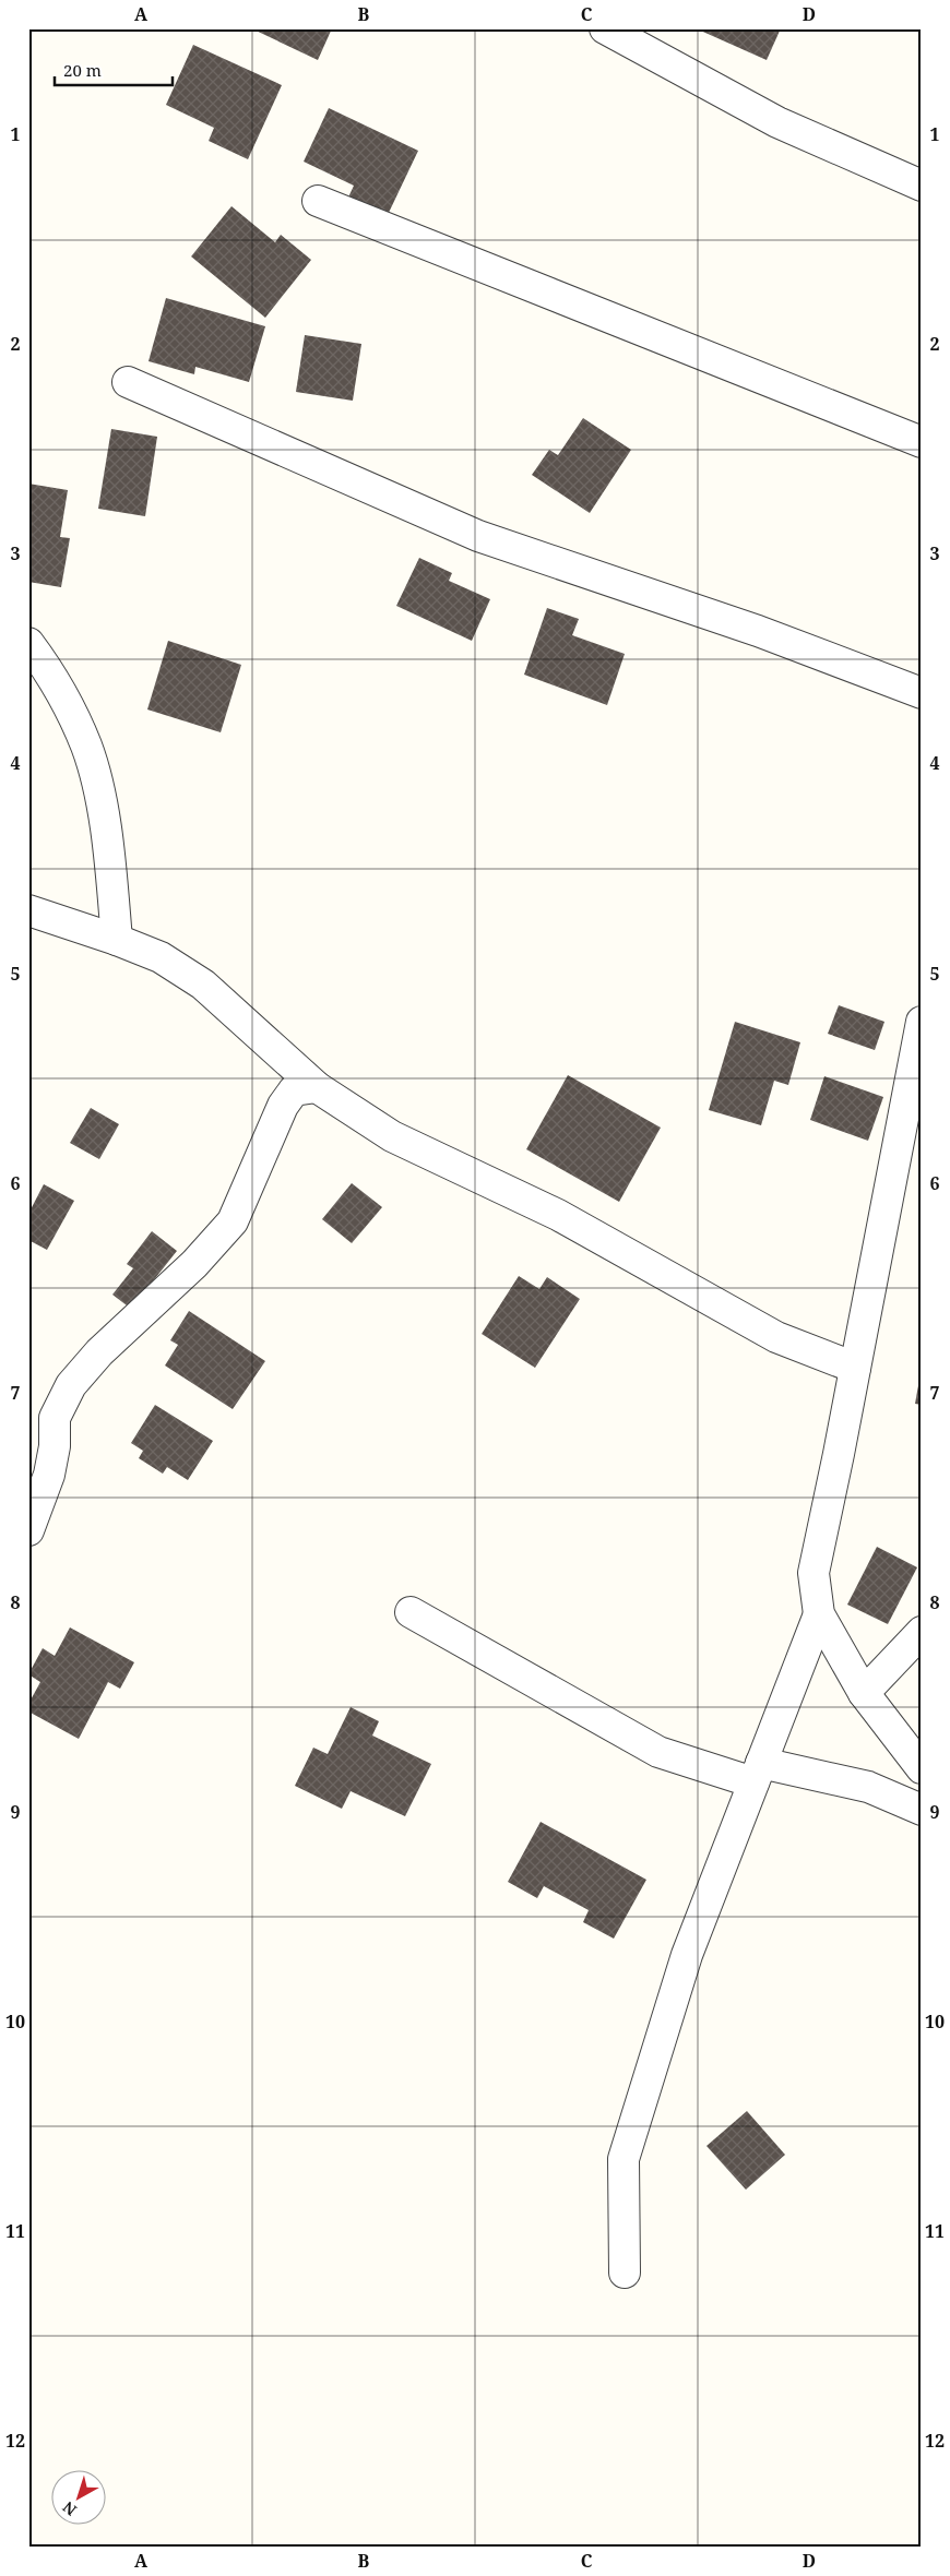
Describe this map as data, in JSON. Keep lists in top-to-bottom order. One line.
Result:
{"scale_bar":"20 m","north":"bottom left","grid":{"columns":["A","B","C","D"],"rows":["1","2","3","4","5","6","7","8","9","10","11","12"]}}
